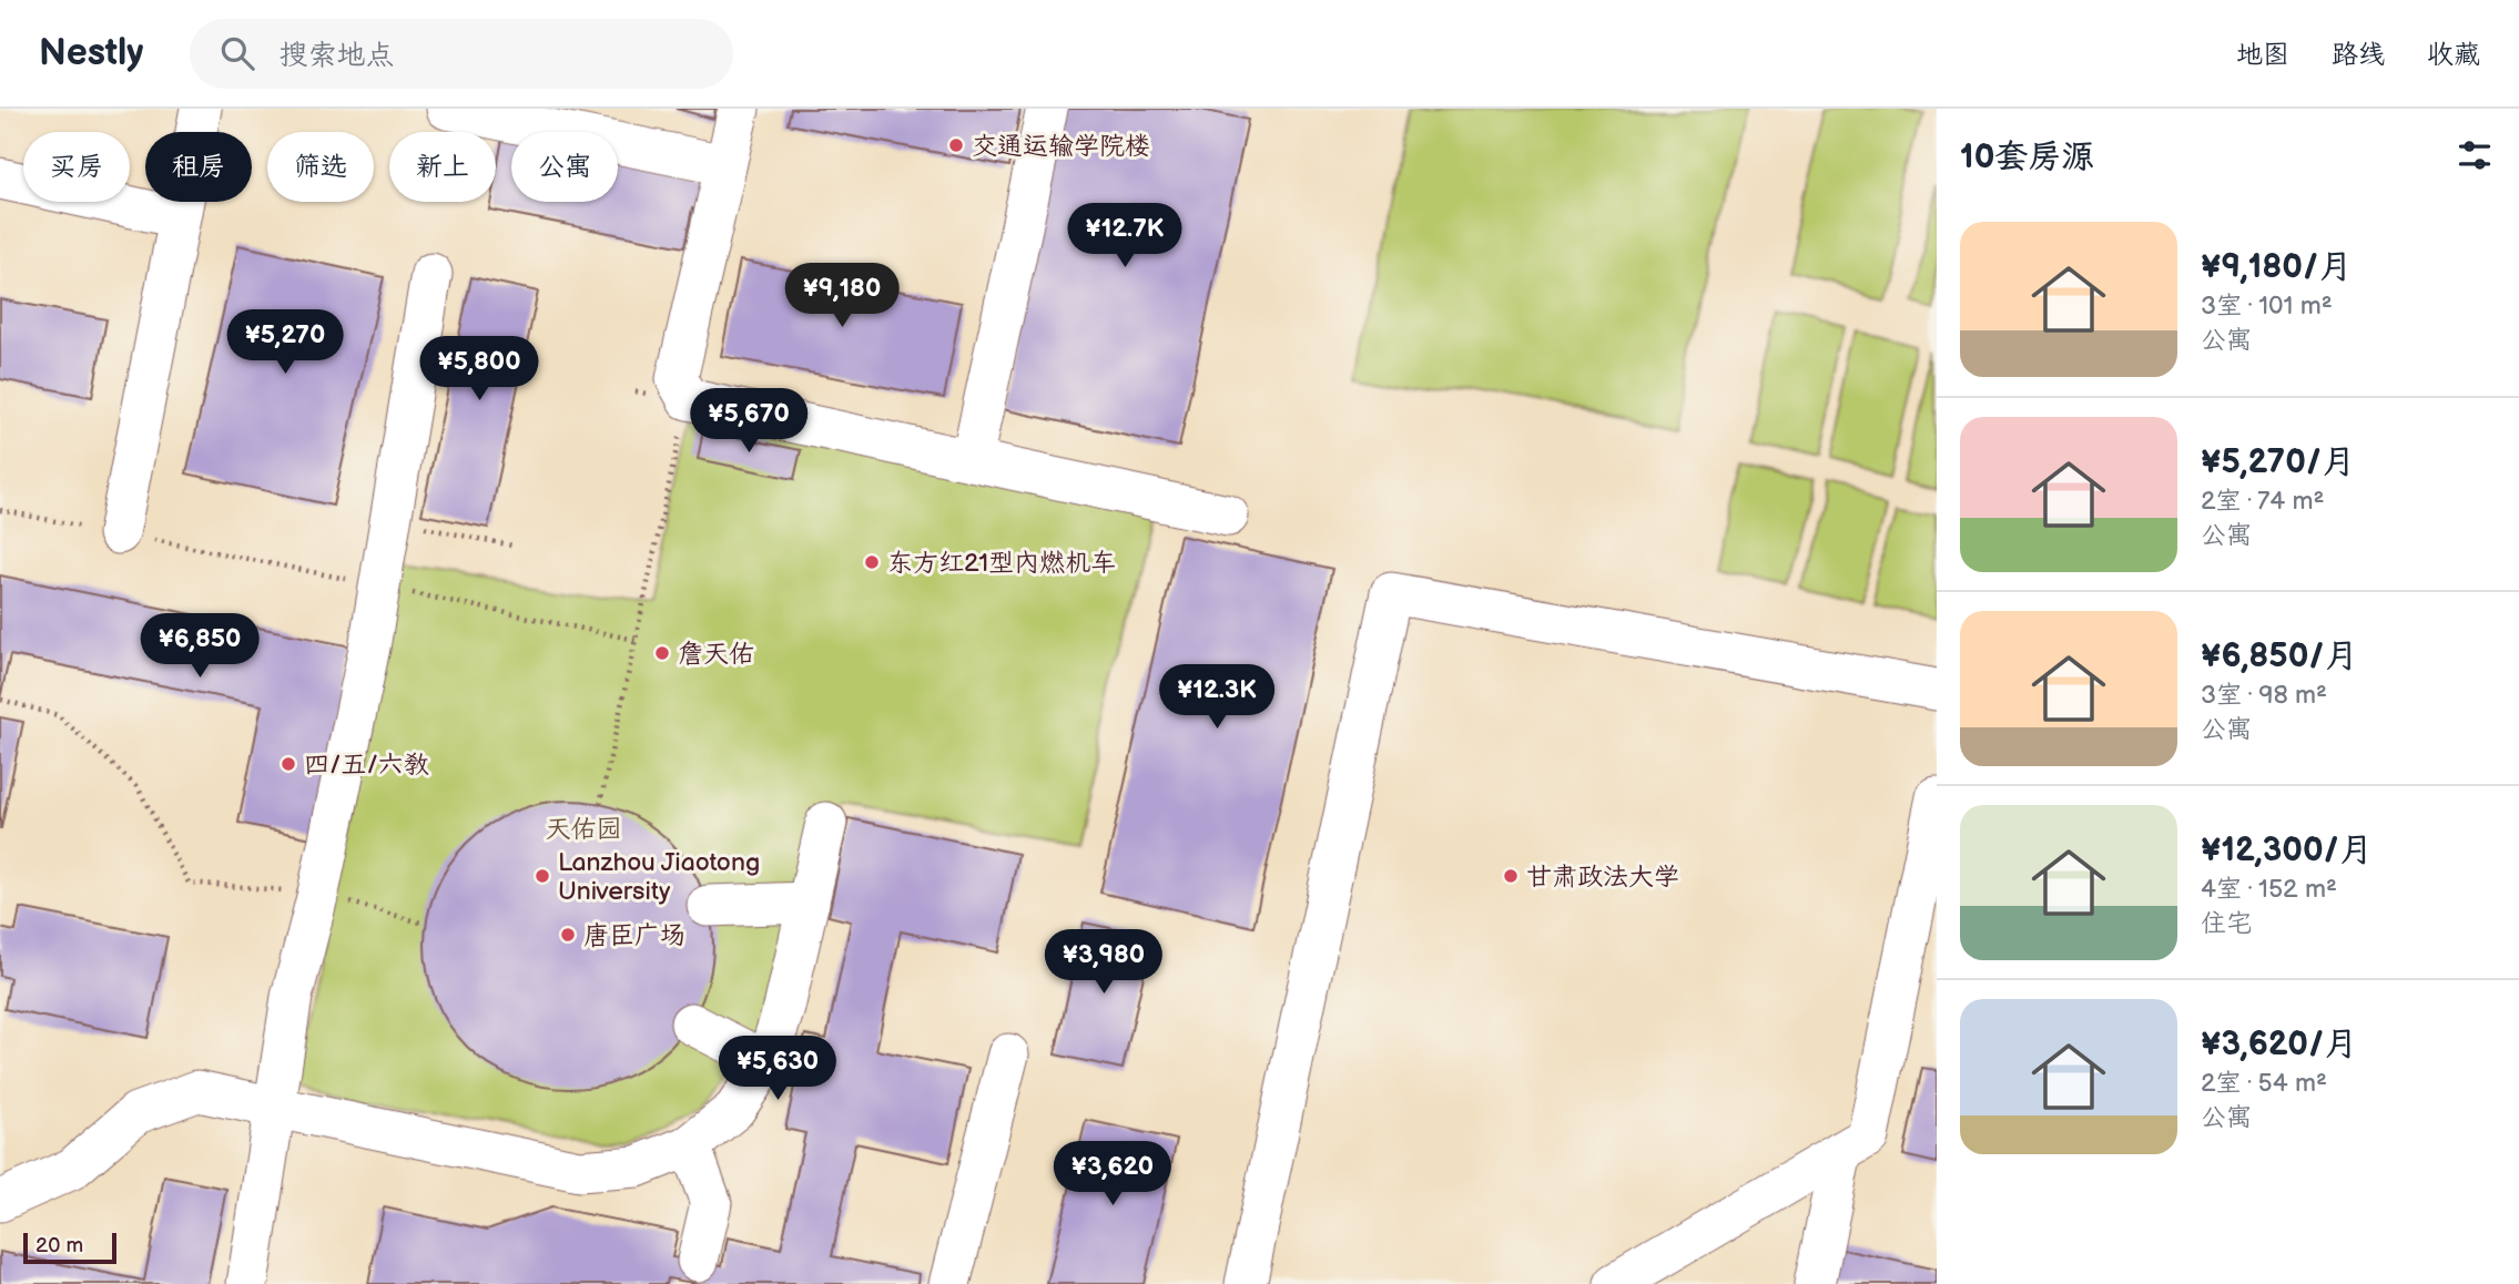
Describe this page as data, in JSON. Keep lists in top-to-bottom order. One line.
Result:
{"parks":["天佑园"],"places":["交通运输学院楼","东方红21型内燃机车","詹天佑","四/五/六教","Lanzhou Jiaotong University","甘肃政法大学","唐臣广场"],"scale_bar":"20 m","page":{"header":"Nestly","search":"搜索地点","nav":["地图","路线","收藏"],"heading":"10套房源","chip":["买房","租房","筛选","新上","公寓"],"list":[{"name":"¥9,180/月","note":"3室 · 101 m² · 公寓"},{"name":"¥5,270/月","note":"2室 · 74 m² · 公寓"},{"name":"¥6,850/月","note":"3室 · 98 m² · 公寓"},{"name":"¥12,300/月","note":"4室 · 152 m² · 住宅"},{"name":"¥3,620/月","note":"2室 · 54 m² · 公寓"}],"price":["¥12.7K","¥9,180","¥5,270","¥5,800","¥5,670","¥6,850","¥12.3K","¥3,980","¥5,630","¥3,620"],"scale":"20 m"}}
